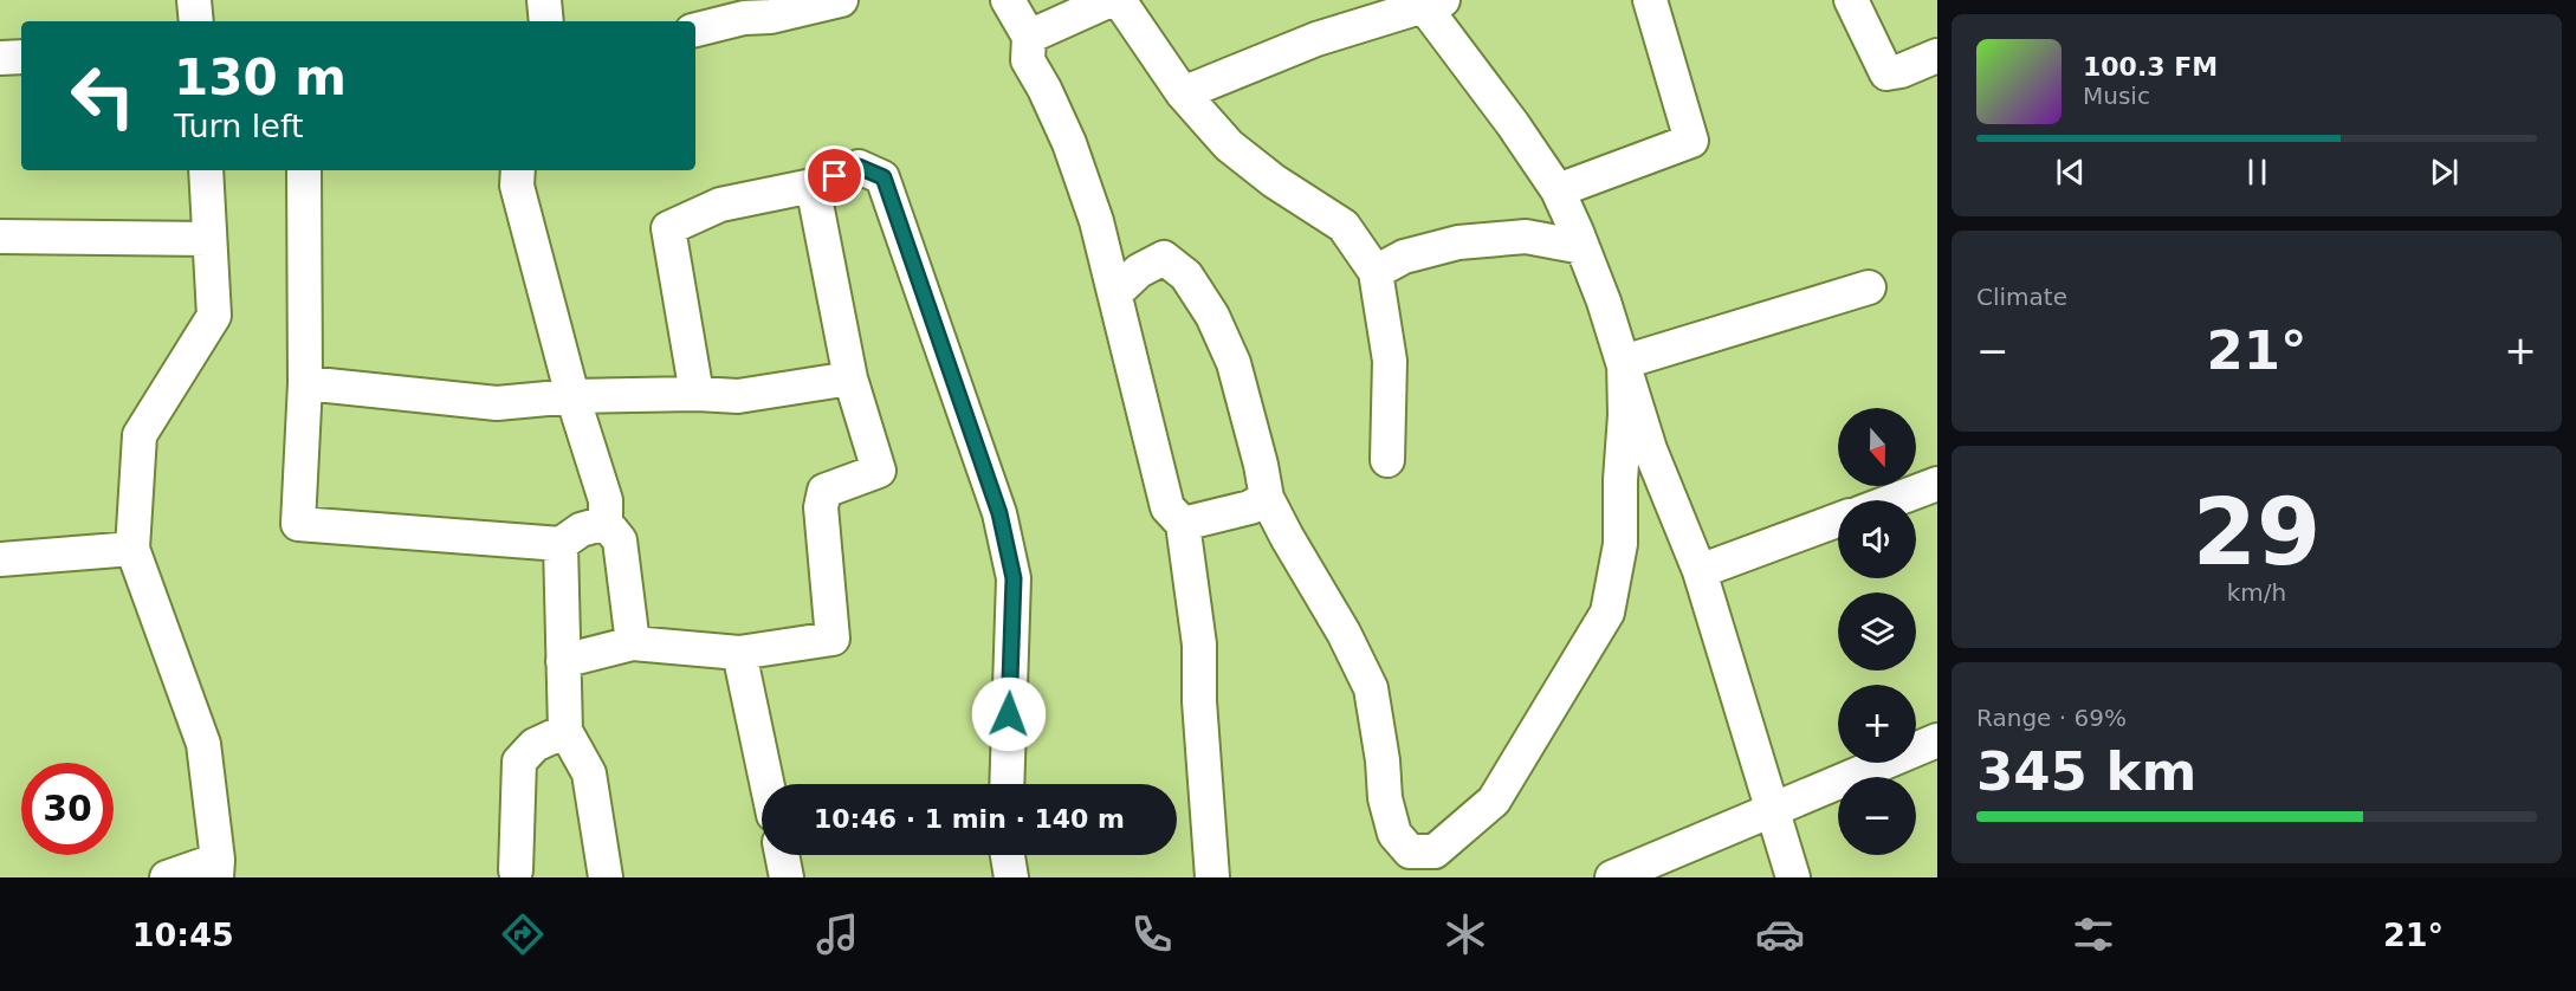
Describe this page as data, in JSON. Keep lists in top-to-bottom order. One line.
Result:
{"north":"bottom","page":{"turn":["130 m","Turn left"],"song":["100.3 FM","Music"],"tile":["Climate",["29","km/h"],["Range · 69%","345 km"]],"heat":["−","21°","+"],"map_buttons":["+","−"],"limit":"30","trip":"10:46 · 1 min · 140 m","tabs":["10:45","21°"]}}
